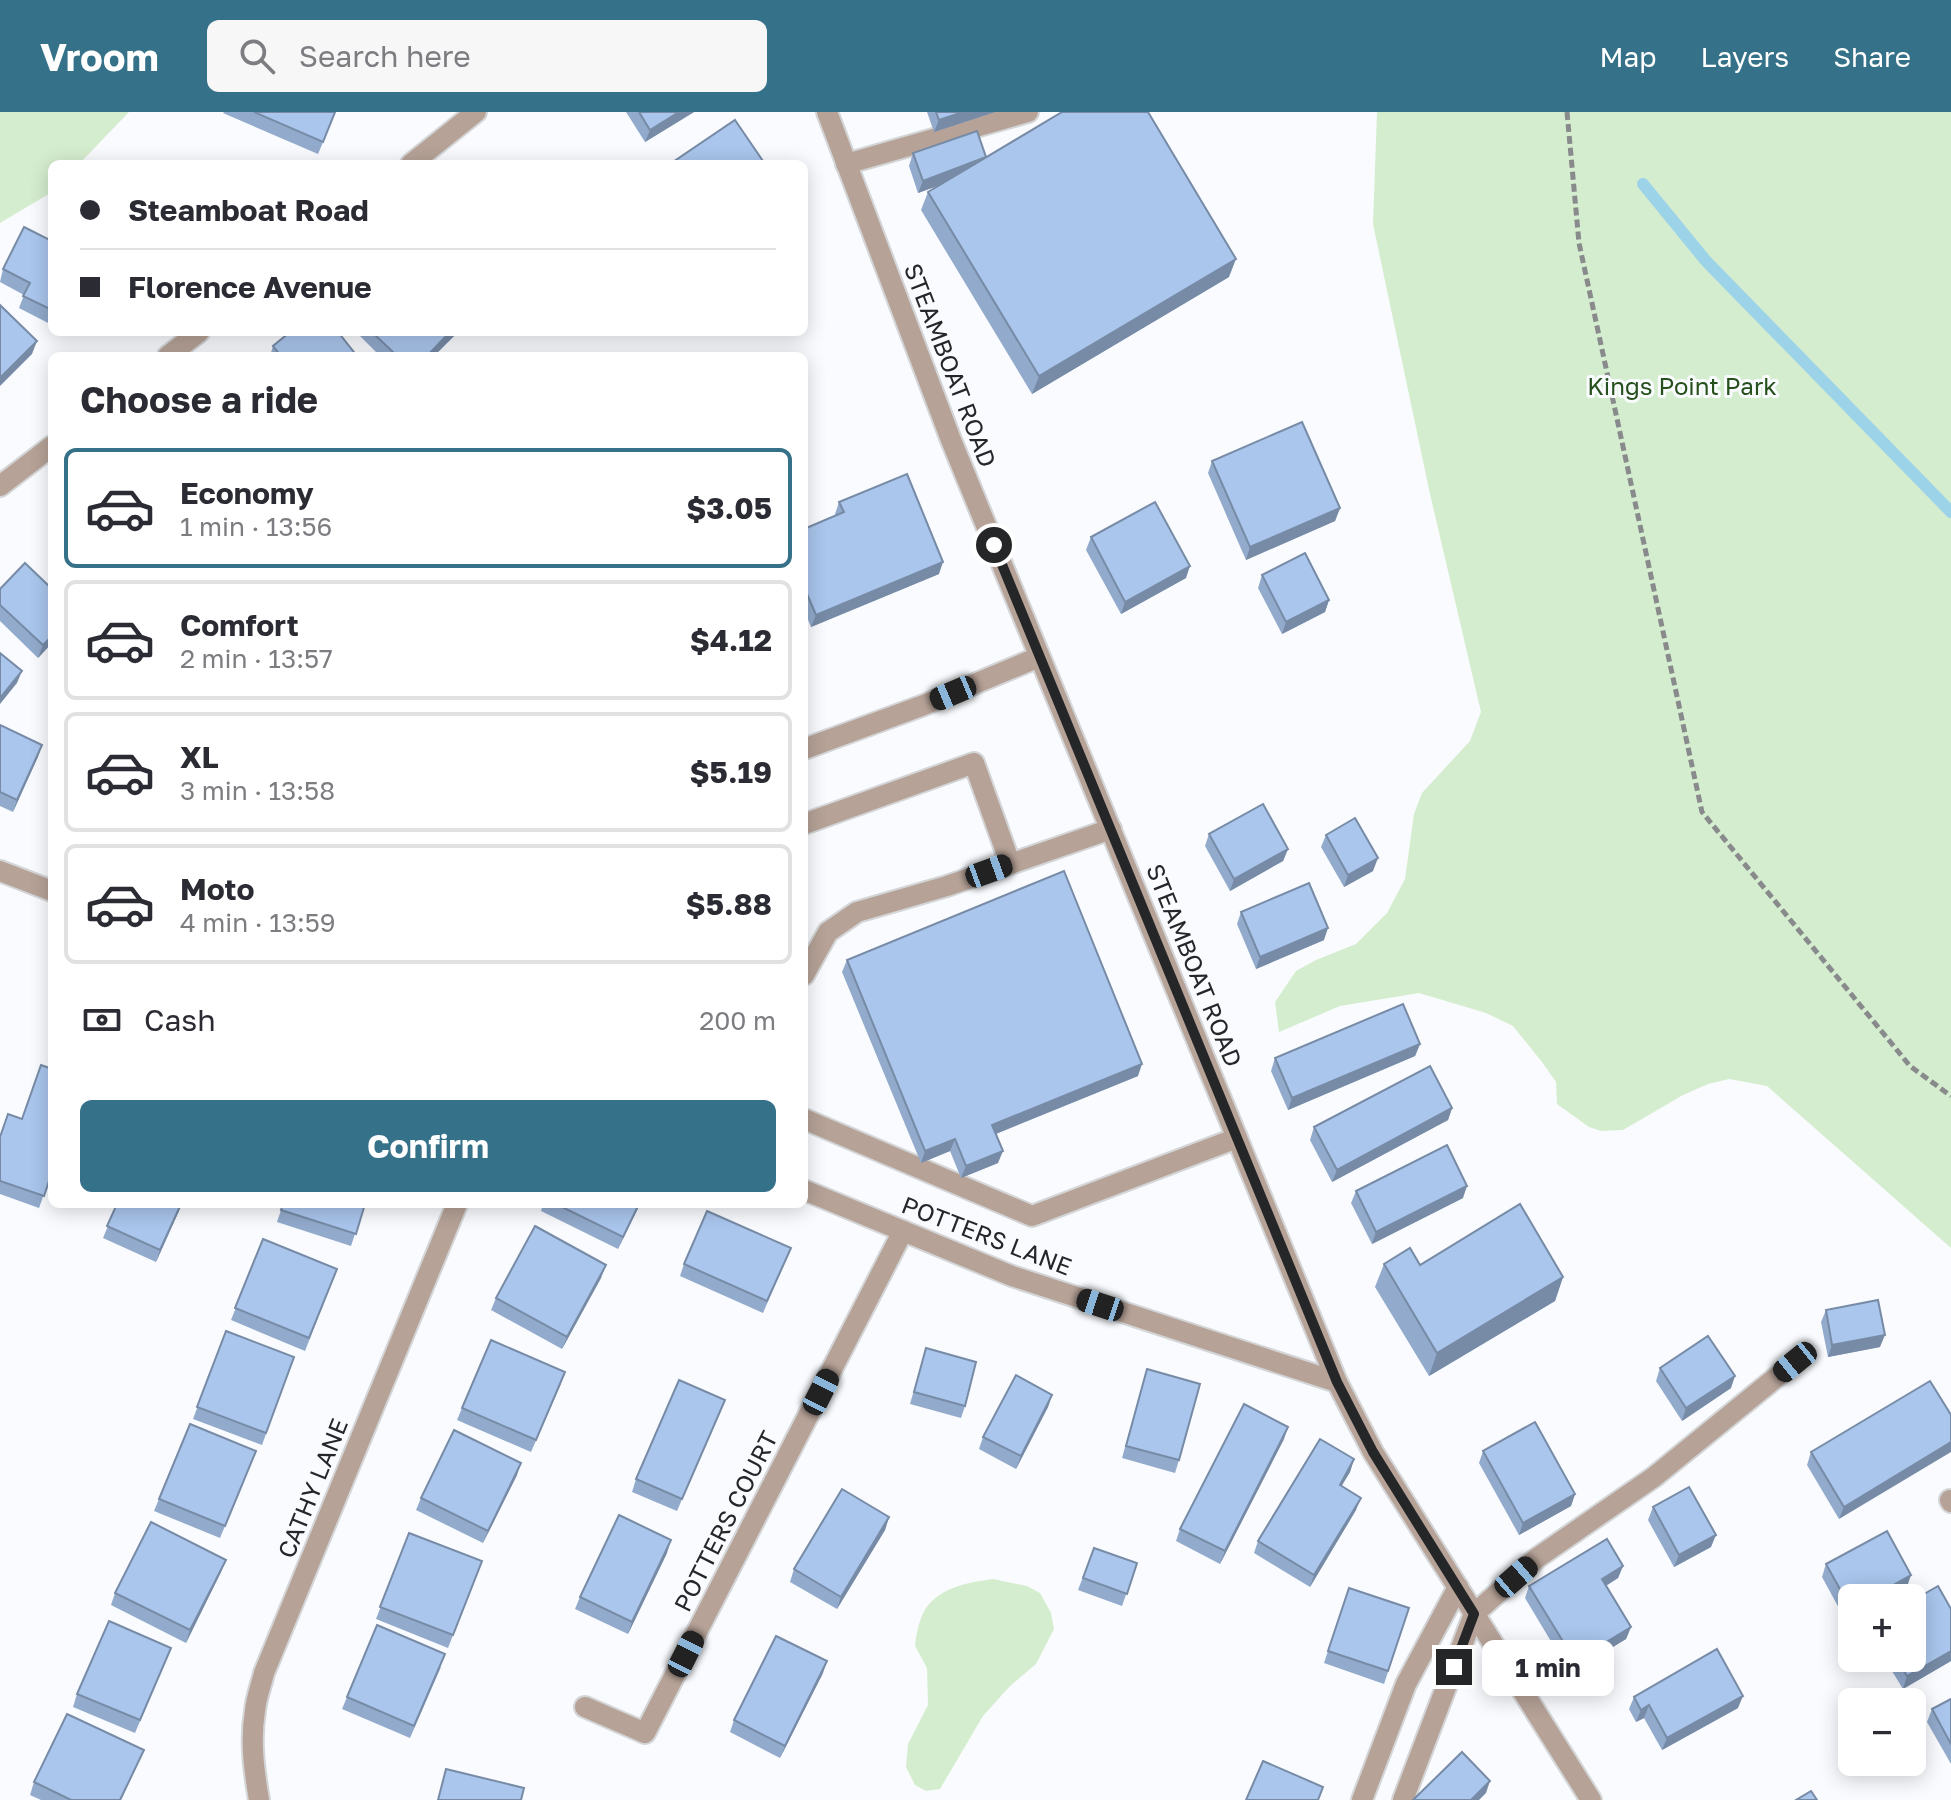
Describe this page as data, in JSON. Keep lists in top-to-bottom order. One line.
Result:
{"streets":{"street":["STEAMBOAT ROAD","POTTERS LANE","CATHY LANE","POTTERS COURT"]},"crossings":[["STEAMBOAT ROAD","POTTERS LANE"],["POTTERS LANE","POTTERS COURT"]],"parks":["Kings Point Park"],"page":{"header":"Vroom","search":"Search here","nav":["Map","Layers","Share"],"banner":["Steamboat Road","Florence Avenue"],"heading":"Choose a ride","list":[{"name":"Economy","note":"1 min · 13:56","value":"$3.05"},{"name":"Comfort","note":"2 min · 13:57","value":"$4.12"},{"name":"XL","note":"3 min · 13:58","value":"$5.19"},{"name":"Moto","note":"4 min · 13:59","value":"$5.88"}],"pay":["Cash","200 m"],"buttons":"Confirm","map_buttons":["+","−"],"bubble":"1 min"}}
